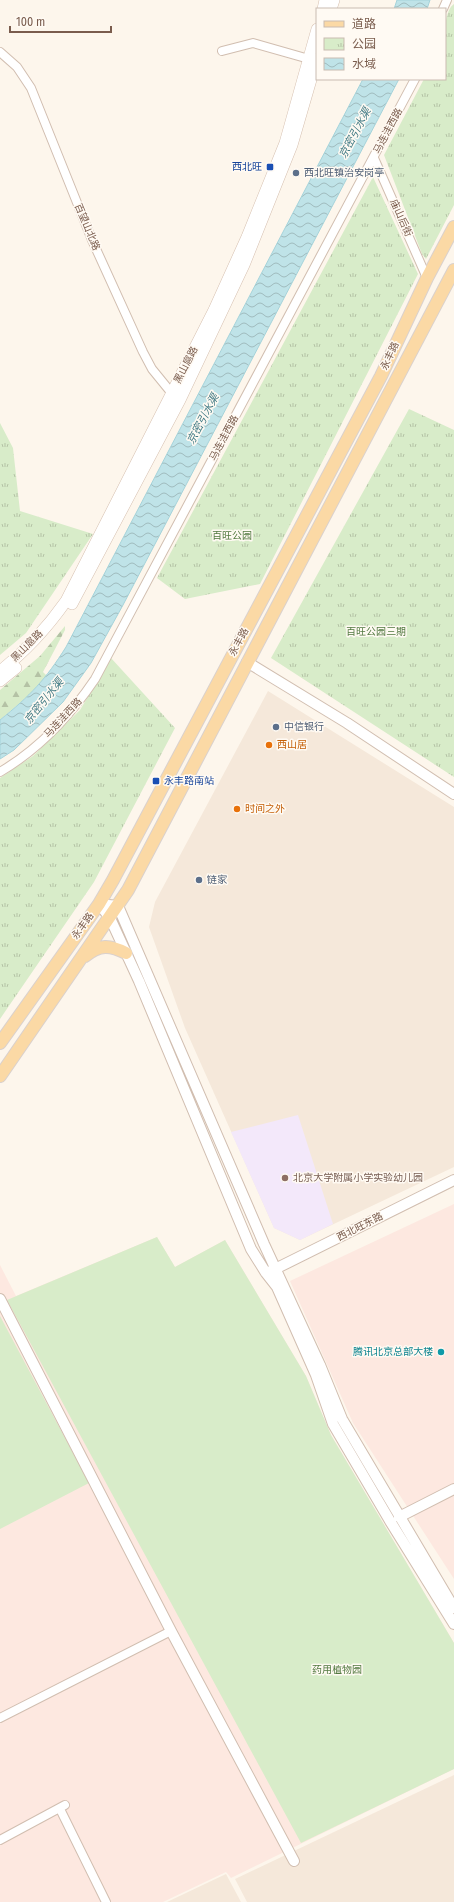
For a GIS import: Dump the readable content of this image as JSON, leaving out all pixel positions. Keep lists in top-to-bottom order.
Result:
{
  "streets": {
    "main road": ["永丰路", "黑山扈路"],
    "street": [
      "马连洼西路",
      "庙山后街",
      "百望山北路",
      "西北旺东路"
    ]
  },
  "crossings": [
    ["马连洼西路", "庙山后街"],
    ["庙山后街", "永丰路"],
    ["百望山北路", "黑山扈路"]
  ],
  "water": ["京密引水渠"],
  "parks": ["百旺公园", "百旺公园三期", "药用植物园"],
  "places": {
    "transit": ["西北旺", "永丰路南站"],
    "other": [
      "西北旺镇治安岗亭",
      "中信银行",
      "西山居",
      "时间之外",
      "链家",
      "北京大学附属小学实验幼儿园",
      "腾讯北京总部大楼"
    ]
  },
  "legend": ["道路", "公园", "水域"],
  "scale_bar": "100 m"
}
